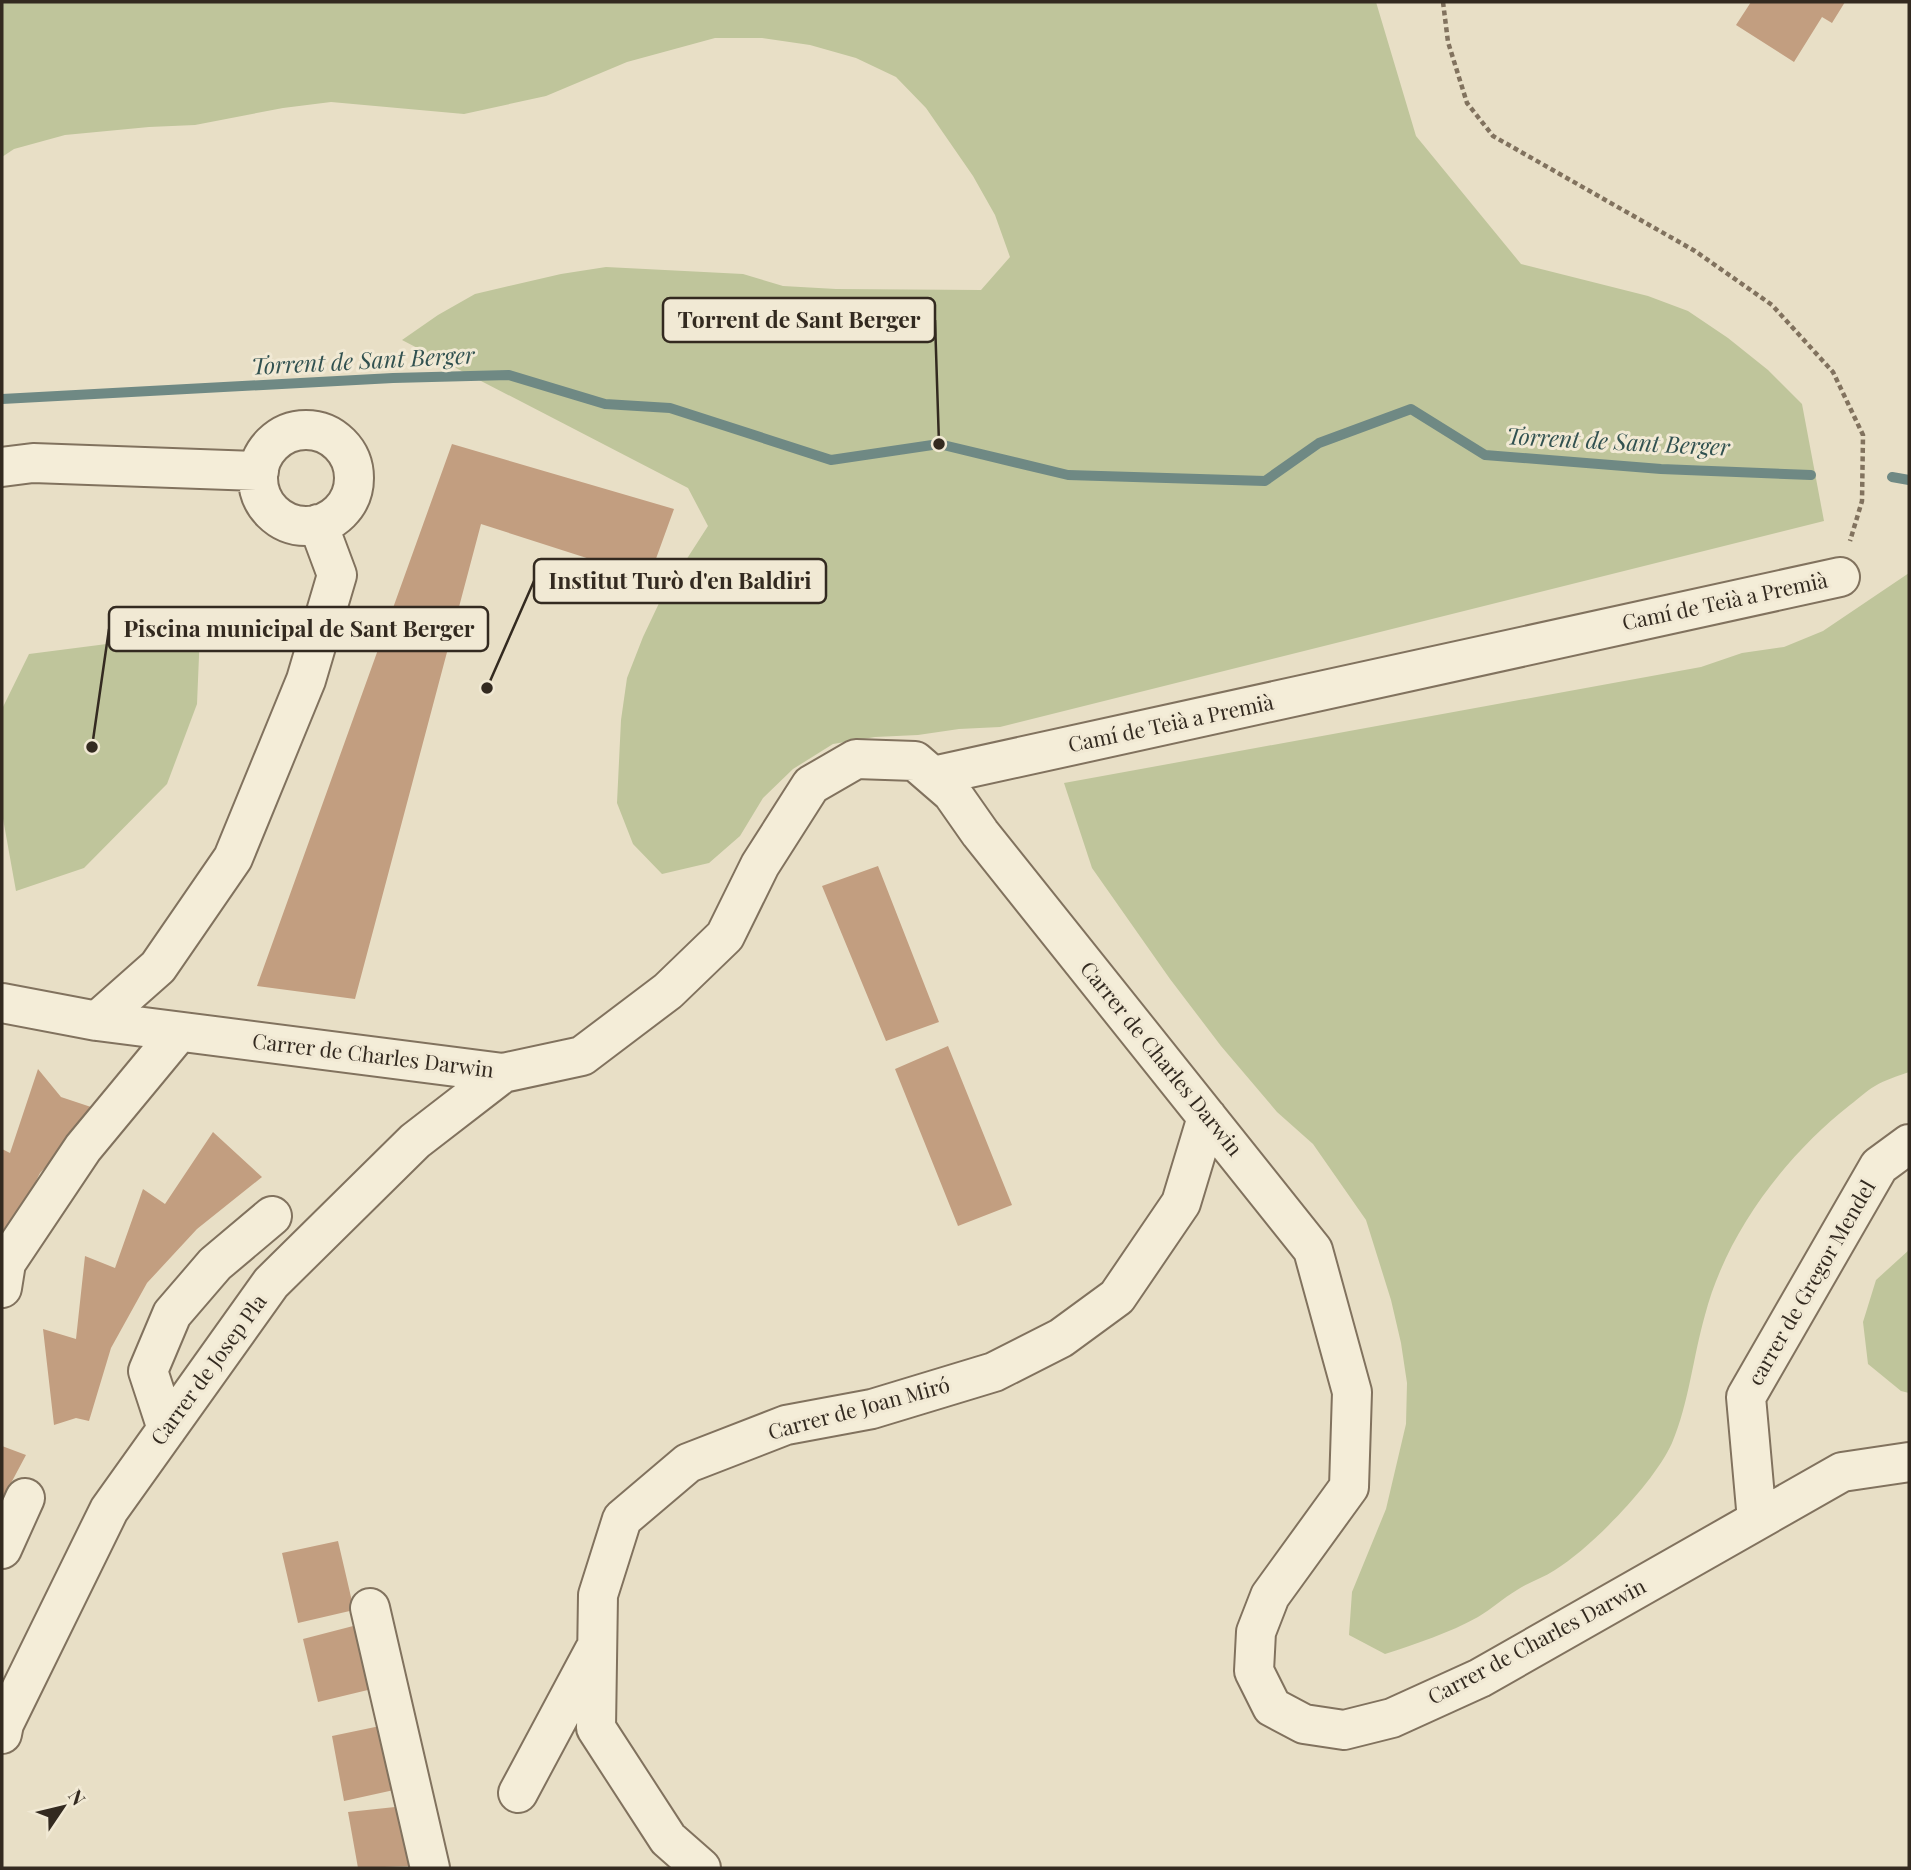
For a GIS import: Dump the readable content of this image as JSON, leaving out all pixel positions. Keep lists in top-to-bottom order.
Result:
{
  "streets": {
    "street": [
      "Camí de Teià a Premià",
      "Carrer de Charles Darwin",
      "carrer de Gregor Mendel",
      "Carrer de Josep Pla",
      "Carrer de Joan Miró"
    ]
  },
  "crossings": [
    ["Camí de Teià a Premià", "Carrer de Charles Darwin"],
    ["Carrer de Charles Darwin", "carrer de Gregor Mendel"],
    ["Carrer de Charles Darwin", "Carrer de Josep Pla"],
    ["Carrer de Charles Darwin", "Carrer de Joan Miró"]
  ],
  "water": ["Torrent de Sant Berger"],
  "places": ["Torrent de Sant Berger", "Institut Turò d'en Baldiri", "Piscina municipal de Sant Berger"],
  "north": "top right"
}
